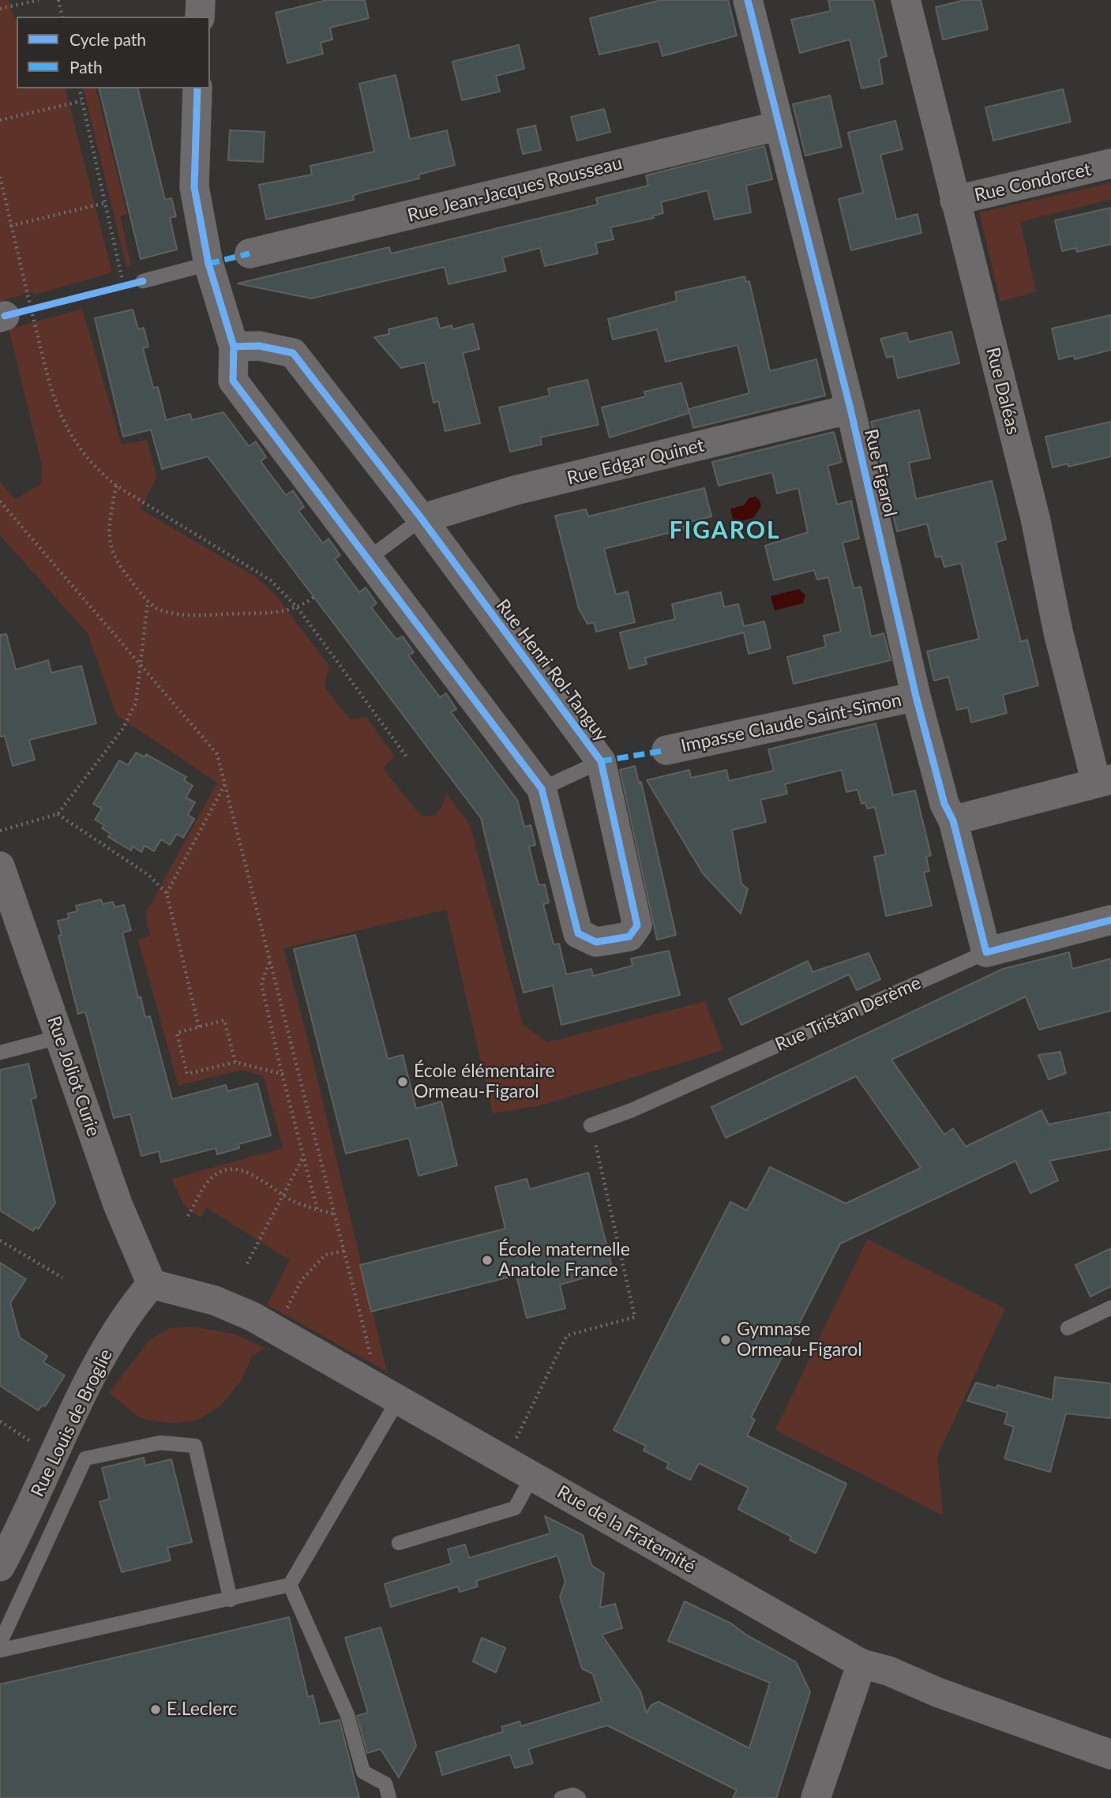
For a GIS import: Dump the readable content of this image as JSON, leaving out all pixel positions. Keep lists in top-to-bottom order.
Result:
{
  "streets": {
    "street": [
      "Rue Condorcet",
      "Rue Jean-Jacques Rousseau",
      "Rue Daléas",
      "Rue Edgar Quinet",
      "Rue Figarol",
      "Rue Henri Rol-Tanguy",
      "Impasse Claude Saint-Simon",
      "Rue Tristan Derème",
      "Rue Joliot Curie",
      "Rue Louis de Broglie",
      "Rue de la Fraternité"
    ]
  },
  "crossings": [
    ["Rue Condorcet", "Rue Daléas"],
    ["Rue Jean-Jacques Rousseau", "Rue Figarol"],
    ["Rue Edgar Quinet", "Rue Figarol"],
    ["Rue Edgar Quinet", "Rue Henri Rol-Tanguy"],
    ["Rue Figarol", "Impasse Claude Saint-Simon"],
    ["Rue Figarol", "Rue Tristan Derème"],
    ["Rue Joliot Curie", "Rue Louis de Broglie"],
    ["Rue Joliot Curie", "Rue de la Fraternité"],
    ["Rue Louis de Broglie", "Rue de la Fraternité"]
  ],
  "districts": ["FIGAROL"],
  "places": [
    "École élémentaire Ormeau-Figarol",
    "École maternelle Anatole France",
    "Gymnase Ormeau-Figarol",
    "E.Leclerc"
  ],
  "legend": ["Cycle path", "Path"]
}
